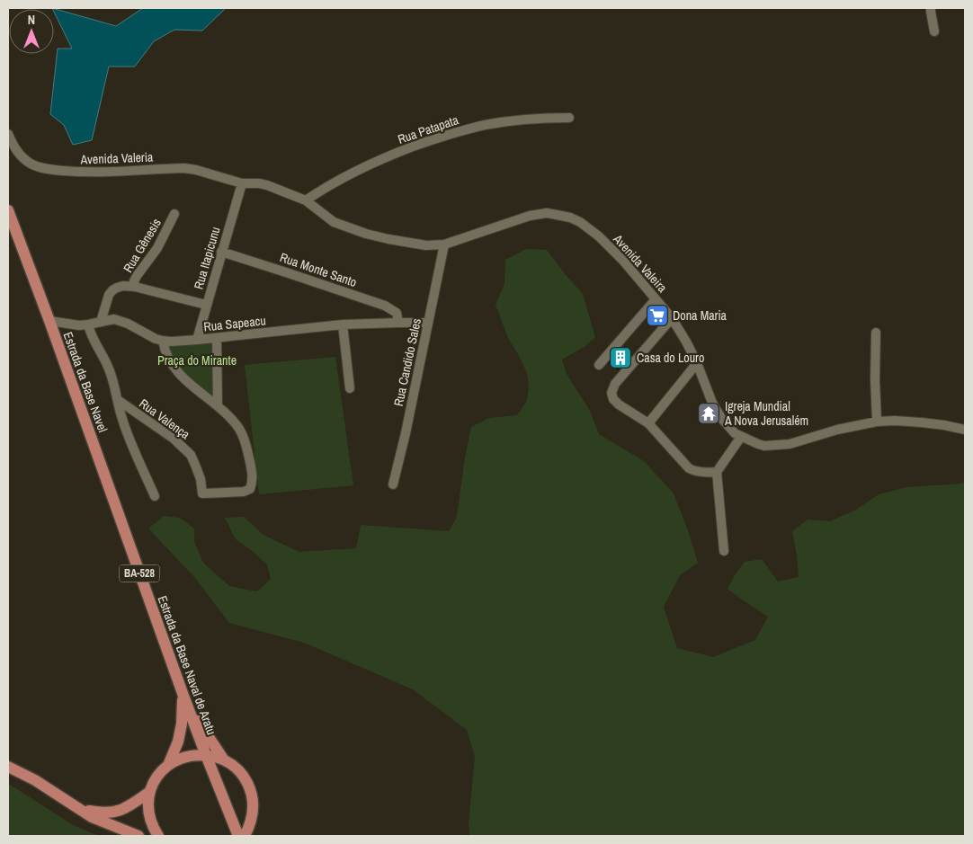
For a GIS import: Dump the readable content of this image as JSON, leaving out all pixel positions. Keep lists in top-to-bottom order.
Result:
{
  "streets": {
    "main road": ["Estrada da Base Navel", "BA-528", "Estrada da Base Naval de Aratu"],
    "street": [
      "Rua Patapata",
      "Avenida Valeria",
      "Rua Gênesis",
      "Rua Itapicunu",
      "Avenida Valeira",
      "Rua Monte Santo",
      "Rua Sapeacu",
      "Rua Candido Sales",
      "Rua Valença"
    ]
  },
  "crossings": [
    ["Rua Patapata", "Avenida Valeira"],
    ["Avenida Valeria", "Rua Itapicunu"],
    ["Avenida Valeria", "Avenida Valeira"],
    ["Rua Gênesis", "Rua Sapeacu"],
    ["Rua Itapicunu", "Avenida Valeira"],
    ["Rua Itapicunu", "Rua Monte Santo"],
    ["Rua Itapicunu", "Rua Sapeacu"],
    ["Avenida Valeira", "Rua Candido Sales"],
    ["Rua Monte Santo", "Rua Sapeacu"],
    ["Rua Sapeacu", "Rua Candido Sales"],
    ["Rua Sapeacu", "Estrada da Base Navel"],
    ["Rua Sapeacu", "Rua Valença"],
    ["Rua Sapeacu", "BA-528"],
    ["Estrada da Base Navel", "BA-528"],
    ["Estrada da Base Navel", "Estrada da Base Naval de Aratu"]
  ],
  "parks": ["Praça do Mirante"],
  "places": {
    "supermarket": ["Dona Maria"],
    "building": ["Casa do Louro"],
    "temple": ["Igreja Mundial A Nova Jerusalém"]
  },
  "north": "top"
}
